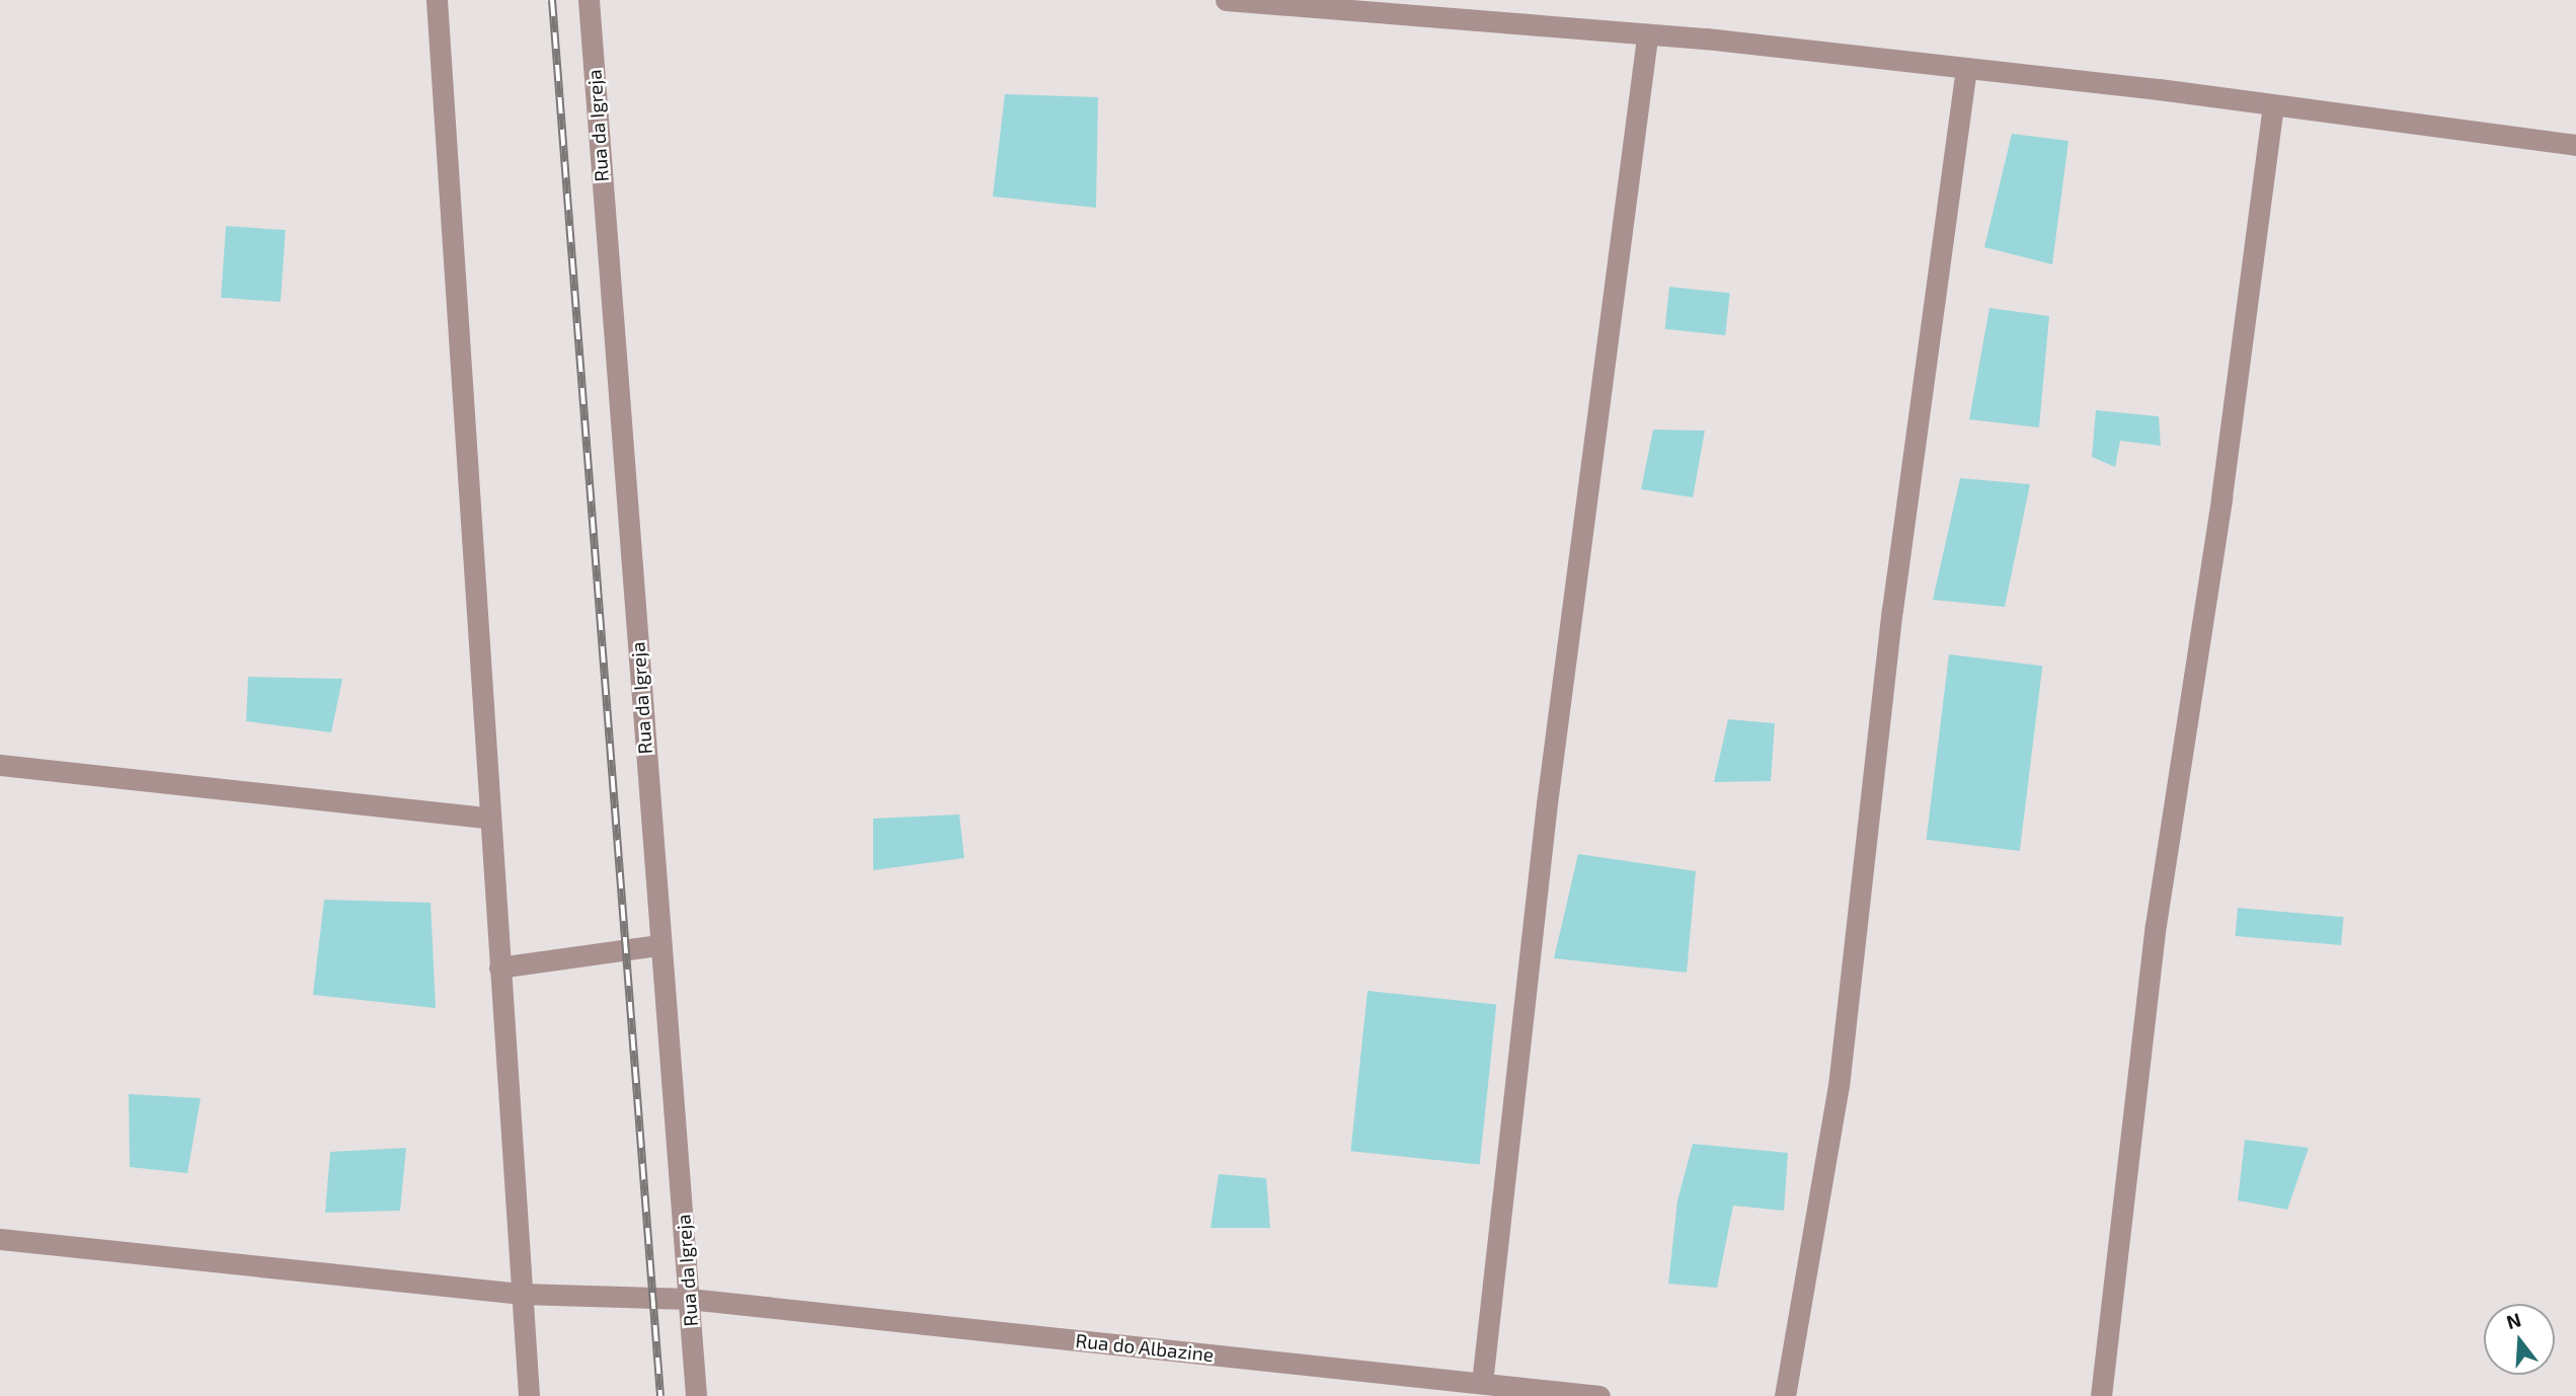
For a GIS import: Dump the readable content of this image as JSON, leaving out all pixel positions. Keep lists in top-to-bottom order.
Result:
{
  "streets": {
    "street": ["Rua da Igreja", "Rua do Albazine"]
  },
  "crossings": [
    ["Rua da Igreja", "Rua do Albazine"]
  ],
  "north": "top"
}
